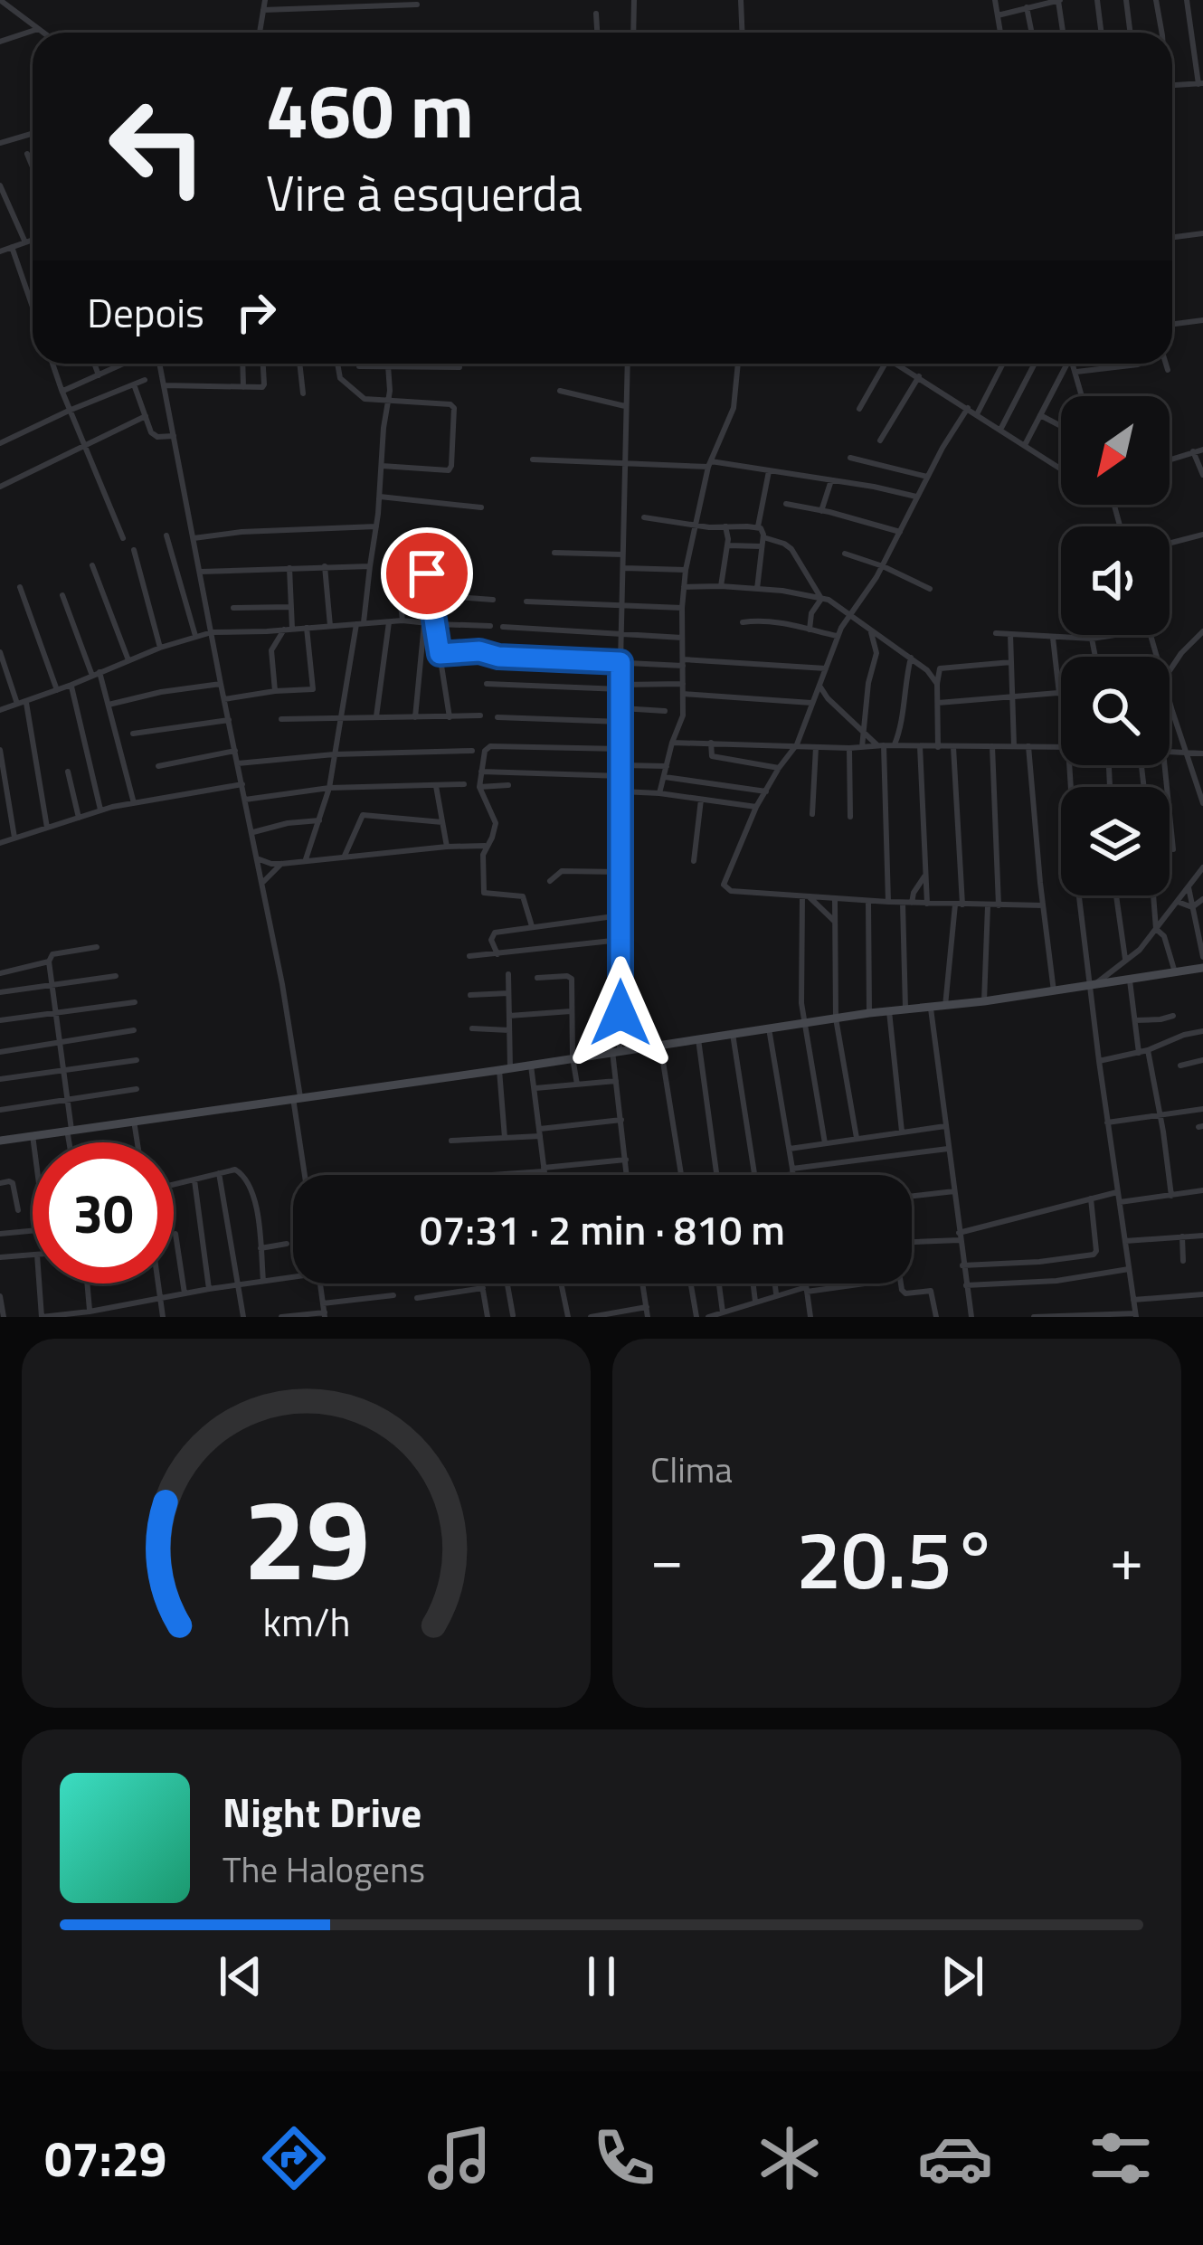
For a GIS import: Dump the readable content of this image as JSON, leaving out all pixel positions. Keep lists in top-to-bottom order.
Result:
{
  "north": "bottom left",
  "page": {
    "turn": ["460 m", "Vire à esquerda"],
    "then": "Depois",
    "limit": "30",
    "trip": "07:31 · 2 min · 810 m",
    "tile": "Clima",
    "heat": ["−", "20.5°", "+"],
    "song": ["Night Drive", "The Halogens"],
    "tabs": "07:29",
    "gauge": ["29", "km/h"]
  }
}
